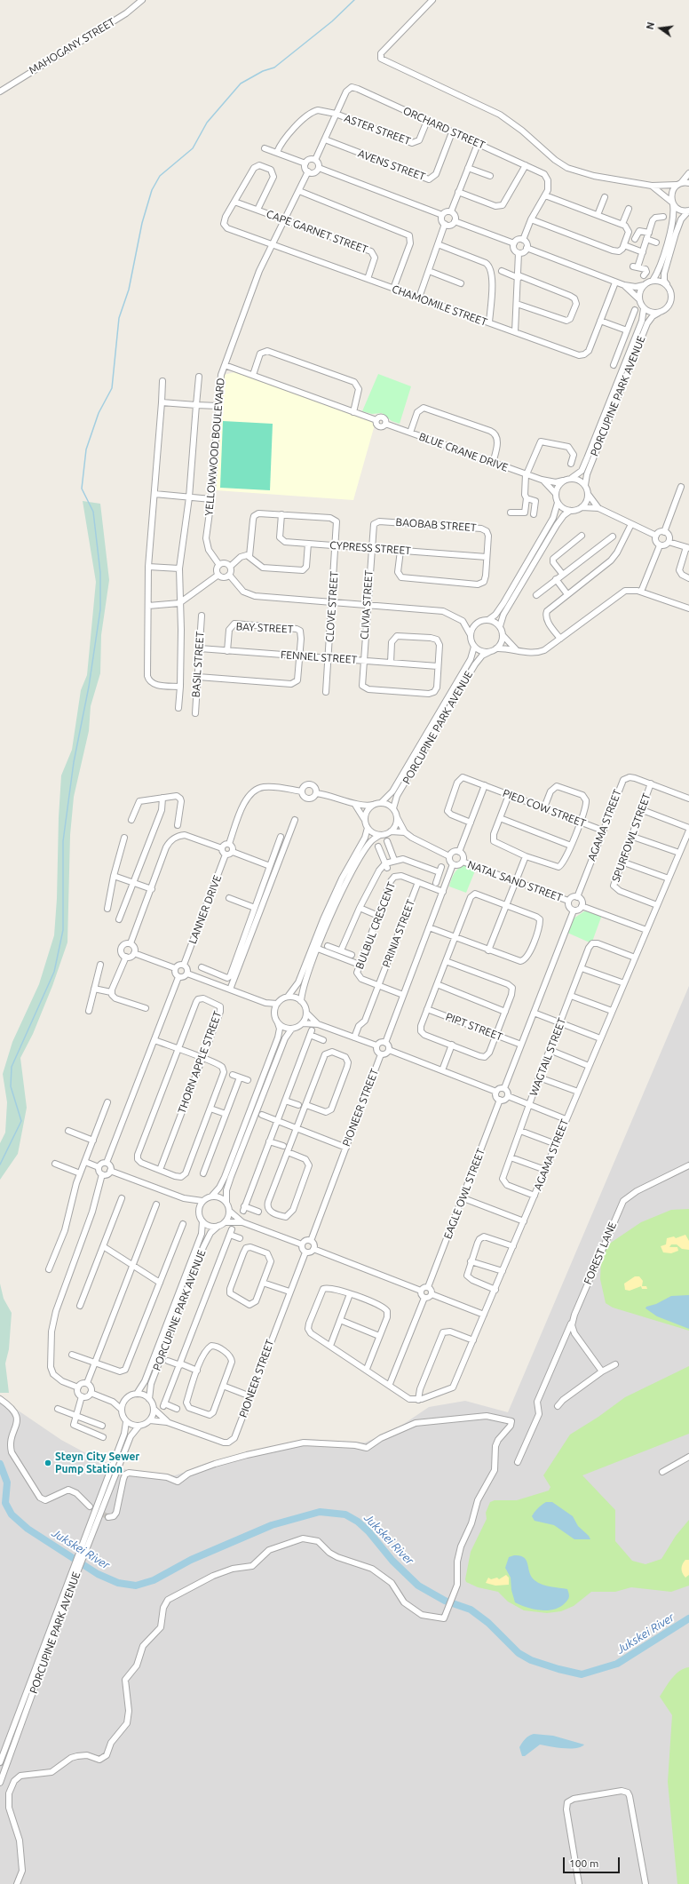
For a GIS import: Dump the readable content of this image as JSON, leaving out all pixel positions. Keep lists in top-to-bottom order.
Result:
{
  "streets": {
    "street": [
      "MAHOGANY STREET",
      "ORCHARD STREET",
      "ASTER STREET",
      "AVENS STREET",
      "CAPE GARNET STREET",
      "CHAMOMILE STREET",
      "PORCUPINE PARK AVENUE",
      "YELLOWWOOD BOULEVARD",
      "BLUE CRANE DRIVE",
      "BAOBAB STREET",
      "CYPRESS STREET",
      "CLIVIA STREET",
      "CLOVE STREET",
      "BAY STREET",
      "FENNEL STREET",
      "BASIL STREET",
      "PIED COW STREET",
      "AGAMA STREET",
      "SPURFOWL STREET",
      "NATAL SAND STREET",
      "LANNER DRIVE",
      "BULBUL CRESCENT",
      "PRINIA STREET",
      "PIPT STREET",
      "WAGTAIL STREET",
      "THORN APPLE STREET",
      "PIONEER STREET",
      "EAGLE OWL STREET",
      "FOREST LANE"
    ]
  },
  "crossings": [
    ["ORCHARD STREET", "ASTER STREET"],
    ["ORCHARD STREET", "AVENS STREET"],
    ["ORCHARD STREET", "YELLOWWOOD BOULEVARD"],
    ["CAPE GARNET STREET", "CHAMOMILE STREET"],
    ["CAPE GARNET STREET", "YELLOWWOOD BOULEVARD"],
    ["CHAMOMILE STREET", "YELLOWWOOD BOULEVARD"],
    ["PORCUPINE PARK AVENUE", "BLUE CRANE DRIVE"],
    ["BAOBAB STREET", "CYPRESS STREET"],
    ["BAOBAB STREET", "CLIVIA STREET"],
    ["CYPRESS STREET", "CLIVIA STREET"],
    ["CYPRESS STREET", "CLOVE STREET"],
    ["CLIVIA STREET", "FENNEL STREET"],
    ["CLOVE STREET", "FENNEL STREET"],
    ["BAY STREET", "FENNEL STREET"],
    ["BAY STREET", "BASIL STREET"],
    ["FENNEL STREET", "BASIL STREET"],
    ["PIED COW STREET", "AGAMA STREET"],
    ["AGAMA STREET", "SPURFOWL STREET"],
    ["AGAMA STREET", "NATAL SAND STREET"],
    ["AGAMA STREET", "WAGTAIL STREET"],
    ["BULBUL CRESCENT", "PRINIA STREET"]
  ],
  "water": ["Jukskei River"],
  "places": ["Steyn City Sewer Pump Station"],
  "scale_bar": "100 m",
  "north": "left"
}
